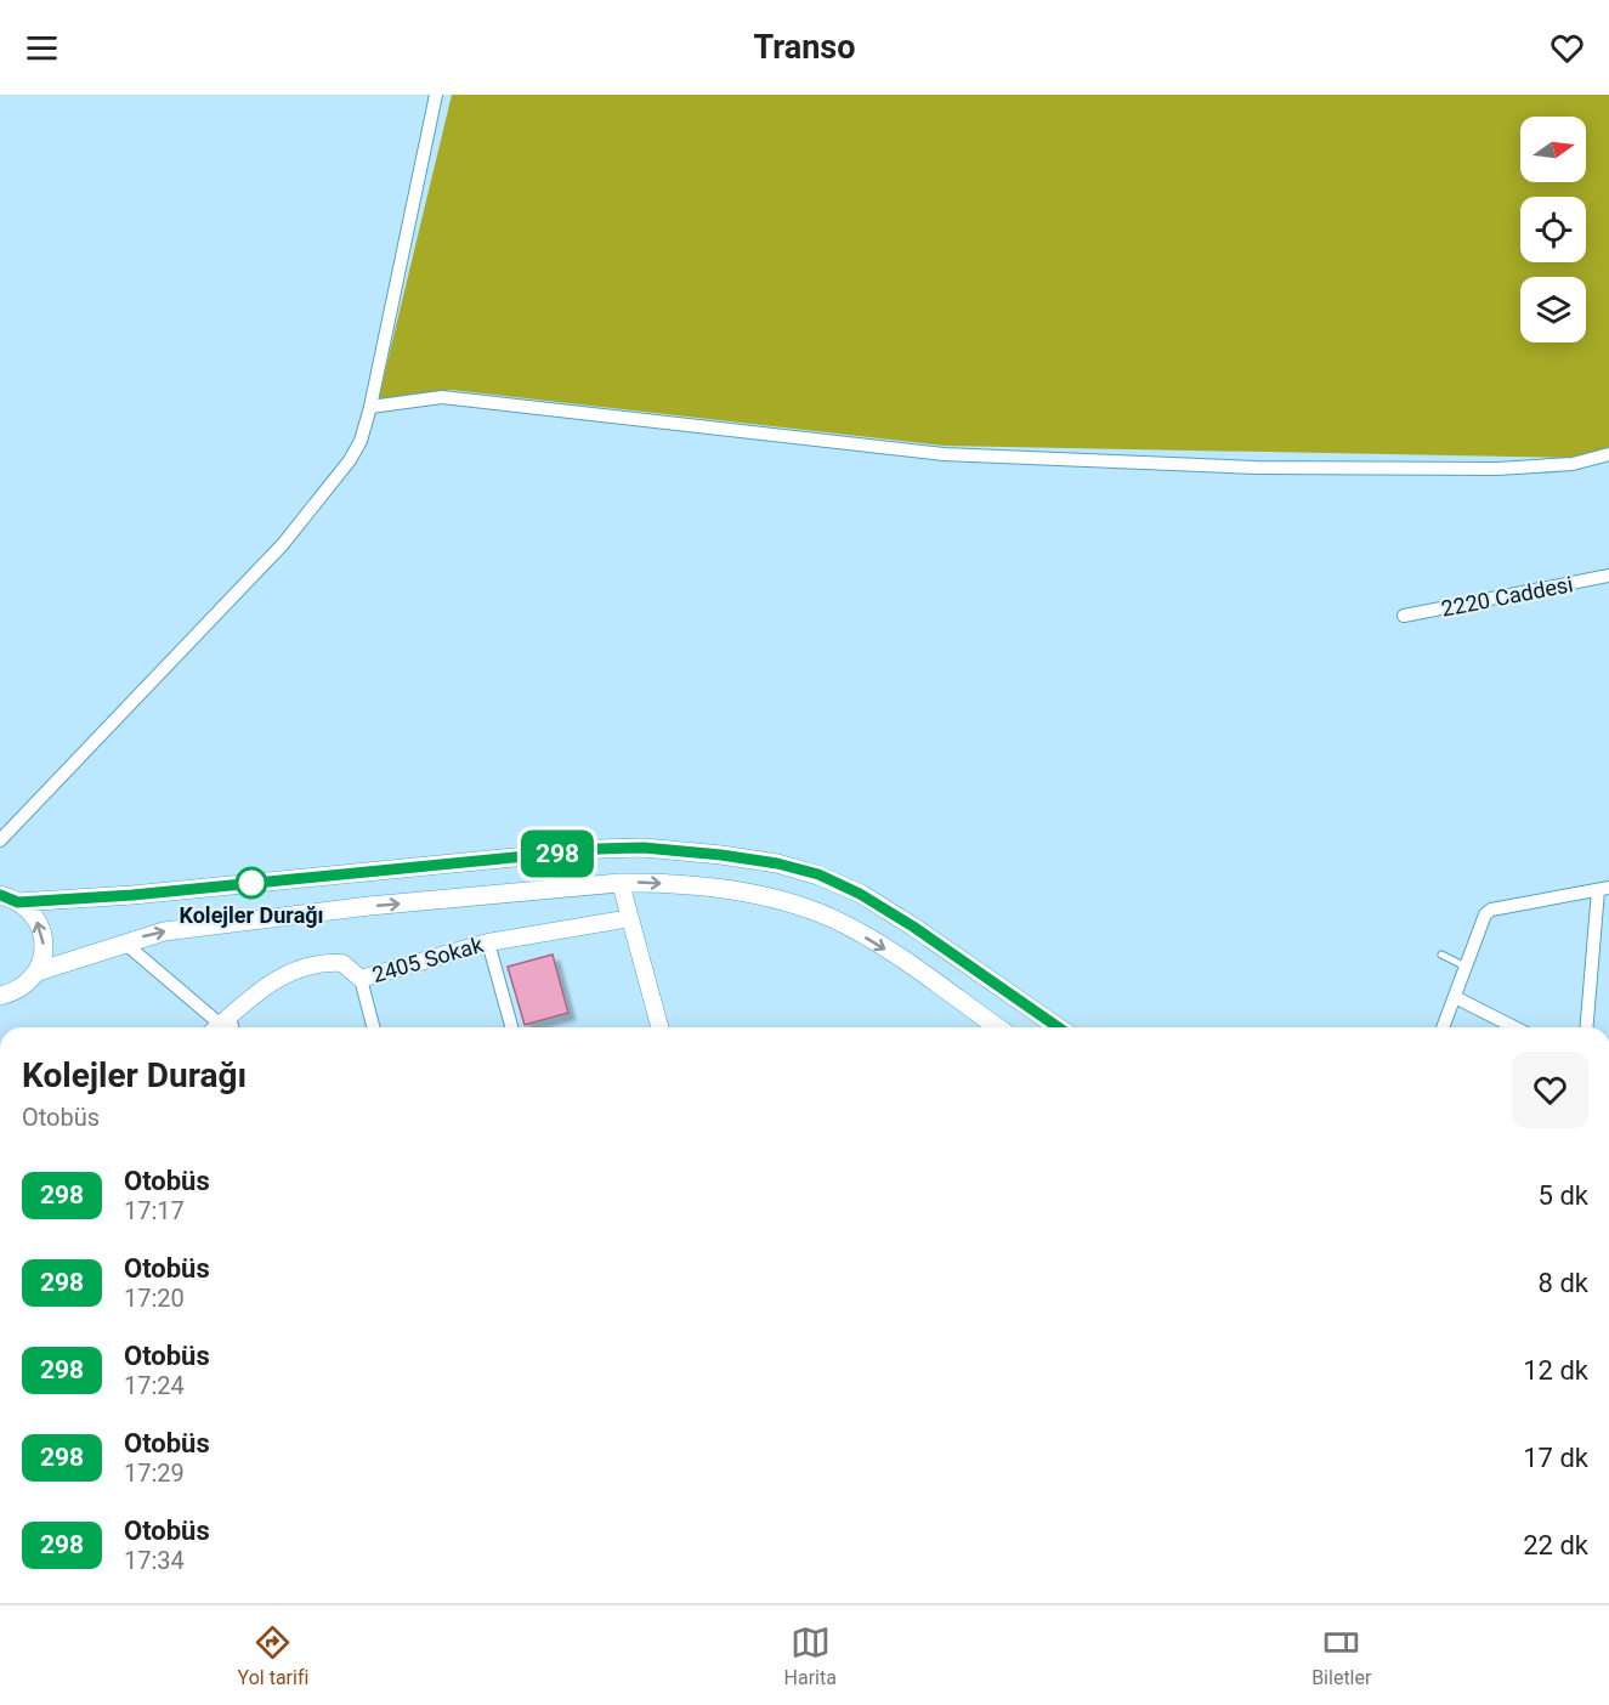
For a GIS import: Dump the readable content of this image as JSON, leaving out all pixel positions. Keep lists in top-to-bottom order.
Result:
{
  "streets": {
    "street": ["2220 Caddesi", "2405 Sokak"]
  },
  "places": ["Kolejler Durağı"],
  "lines": ["bus line 298"],
  "north": "right",
  "page": {
    "header": "Transo",
    "on_map": "298",
    "heading": ["Kolejler Durağı", "Otobüs"],
    "list": [
      {
        "mark": "298",
        "name": "Otobüs",
        "note": "17:17",
        "value": "5 dk"
      },
      {
        "mark": "298",
        "name": "Otobüs",
        "note": "17:20",
        "value": "8 dk"
      },
      {
        "mark": "298",
        "name": "Otobüs",
        "note": "17:24",
        "value": "12 dk"
      },
      {
        "mark": "298",
        "name": "Otobüs",
        "note": "17:29",
        "value": "17 dk"
      },
      {
        "mark": "298",
        "name": "Otobüs",
        "note": "17:34",
        "value": "22 dk"
      }
    ],
    "tabs": ["Yol tarifi", "Harita", "Biletler"]
  }
}
